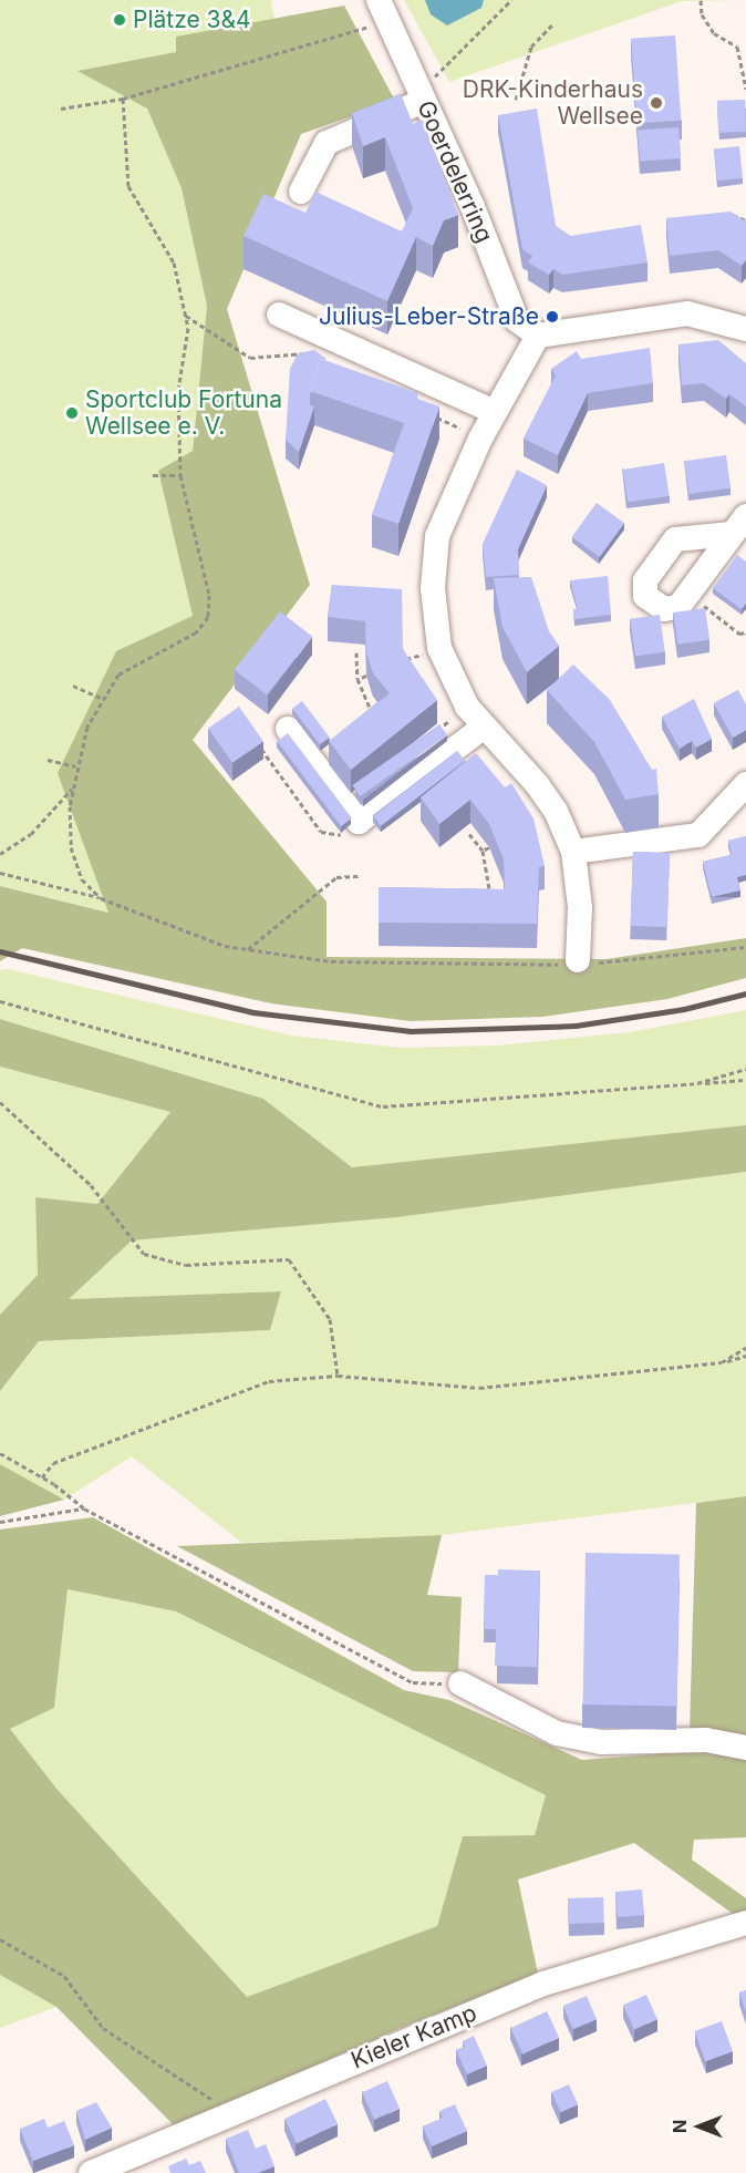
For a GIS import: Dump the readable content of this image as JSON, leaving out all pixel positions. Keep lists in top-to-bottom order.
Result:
{
  "streets": {
    "street": ["Goerdelerring", "Kieler Kamp"]
  },
  "places": [
    "Plätze 3&4",
    "DRK-Kinderhaus Wellsee",
    "Julius-Leber-Straße",
    "Sportclub Fortuna Wellsee e. V."
  ],
  "north": "left"
}
